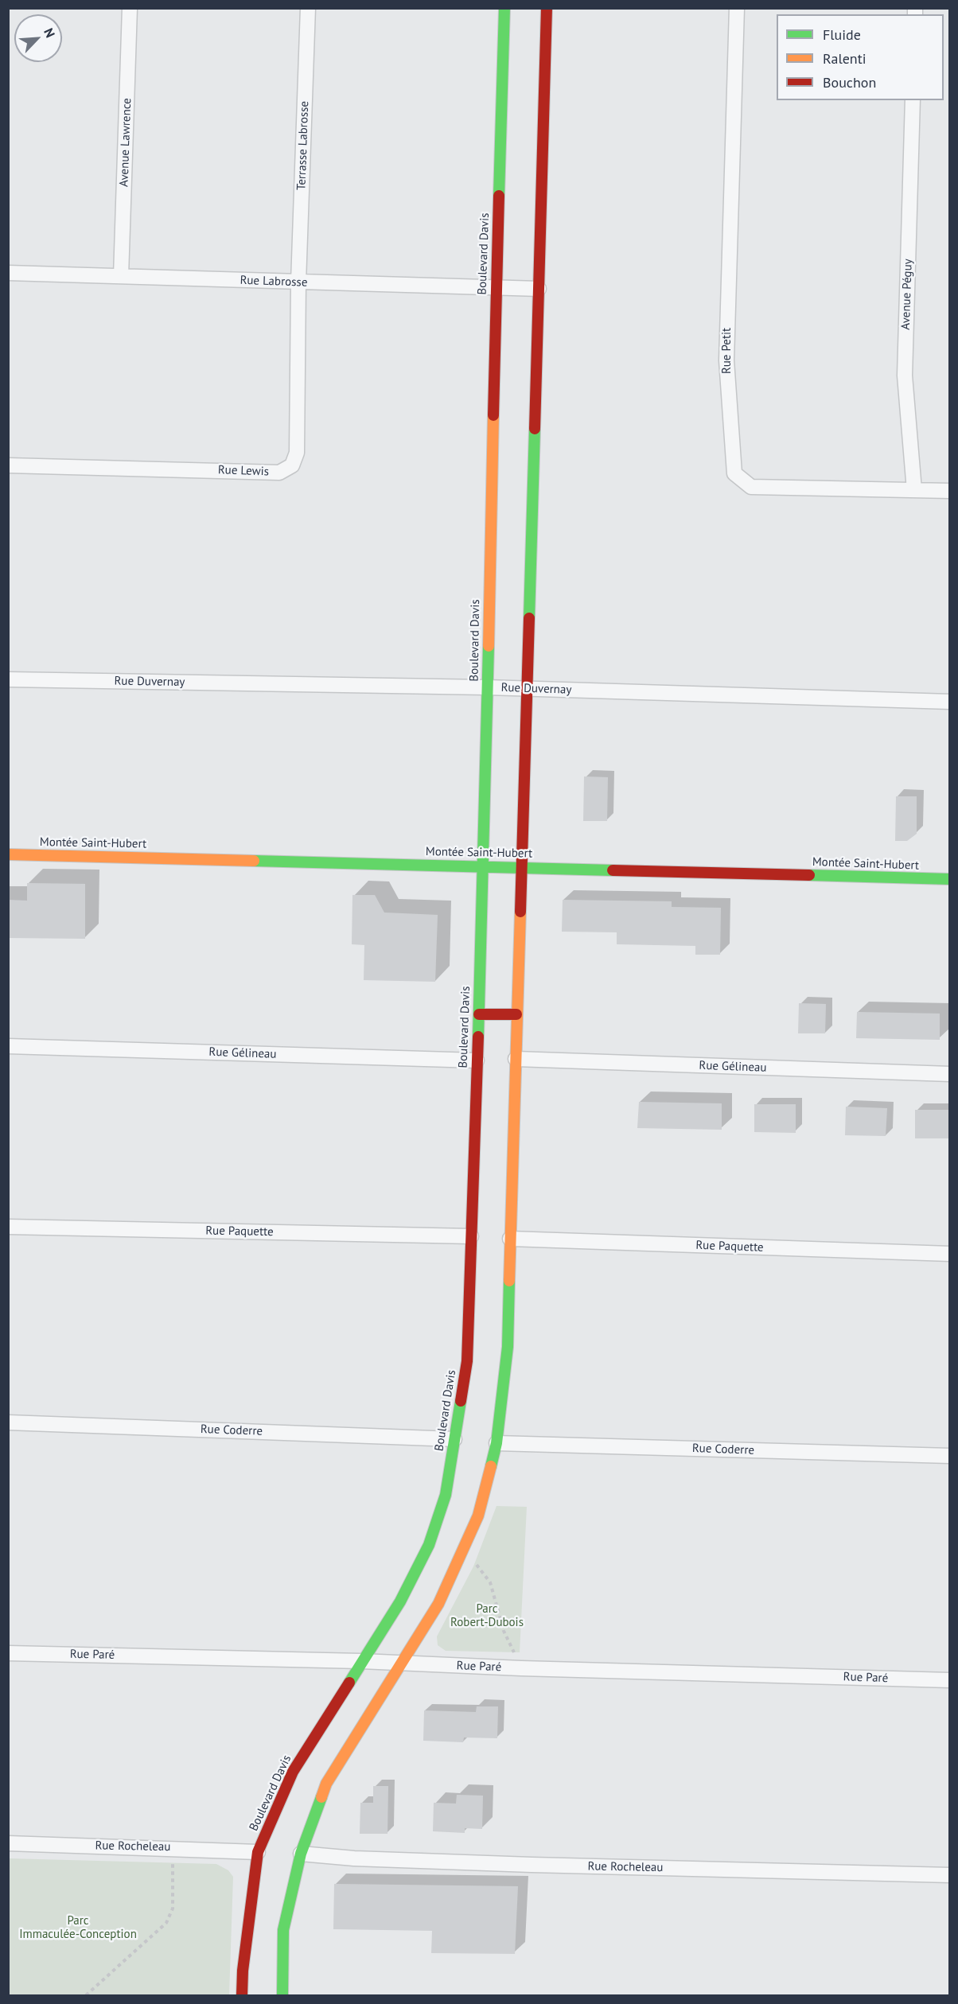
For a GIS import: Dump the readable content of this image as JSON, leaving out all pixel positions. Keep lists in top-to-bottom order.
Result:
{
  "streets": {
    "street": [
      "Avenue Lawrence",
      "Terrasse Labrosse",
      "Boulevard Davis",
      "Rue Labrosse",
      "Avenue Péguy",
      "Rue Petit",
      "Rue Lewis",
      "Rue Duvernay",
      "Montée Saint-Hubert",
      "Rue Gélineau",
      "Rue Paquette",
      "Rue Coderre",
      "Rue Paré",
      "Rue Rocheleau"
    ]
  },
  "crossings": [
    ["Avenue Lawrence", "Rue Labrosse"],
    ["Terrasse Labrosse", "Rue Labrosse"],
    ["Terrasse Labrosse", "Rue Lewis"],
    ["Boulevard Davis", "Rue Labrosse"],
    ["Boulevard Davis", "Rue Duvernay"],
    ["Boulevard Davis", "Montée Saint-Hubert"],
    ["Boulevard Davis", "Rue Gélineau"],
    ["Boulevard Davis", "Rue Paquette"],
    ["Boulevard Davis", "Rue Coderre"],
    ["Boulevard Davis", "Rue Paré"],
    ["Boulevard Davis", "Rue Rocheleau"],
    ["Rue Labrosse", "Rue Lewis"],
    ["Avenue Péguy", "Rue Petit"]
  ],
  "parks": ["Parc Robert-Dubois", "Parc Immaculée-Conception"],
  "legend": ["Fluide", "Ralenti", "Bouchon"],
  "north": "top right"
}
